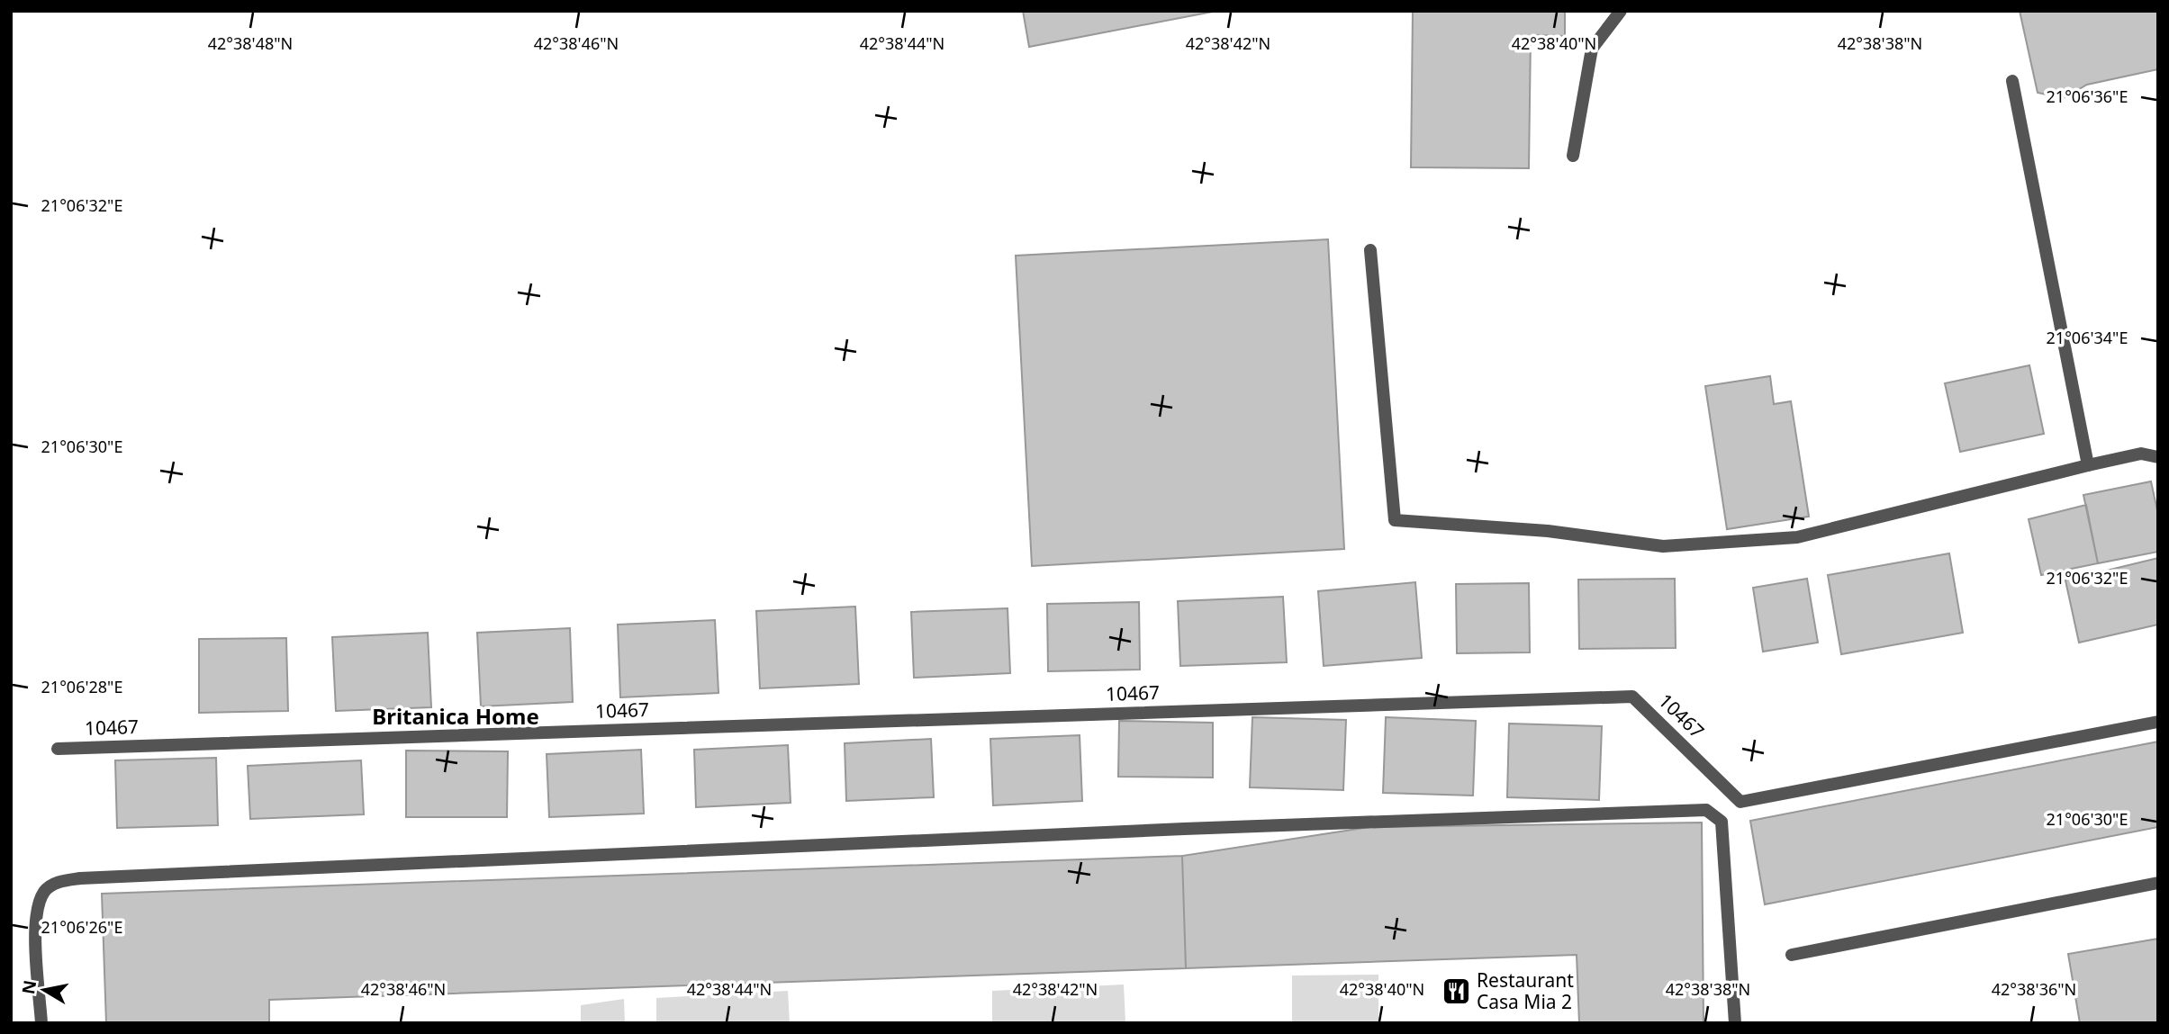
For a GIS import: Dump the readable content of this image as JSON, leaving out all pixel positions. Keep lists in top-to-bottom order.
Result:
{
  "streets": {
    "street": ["10467"]
  },
  "districts": ["Britanica Home"],
  "places": {
    "restaurant": ["Restaurant Casa Mia 2"]
  },
  "north": "left",
  "coordinates": [
    "42°38'48\"N",
    "42°38'46\"N",
    "42°38'44\"N",
    "42°38'42\"N",
    "42°38'40\"N",
    "42°38'38\"N",
    "21°06'36\"E",
    "21°06'32\"E",
    "21°06'34\"E",
    "21°06'30\"E",
    "21°06'28\"E",
    "21°06'26\"E",
    "42°38'36\"N"
  ]
}
